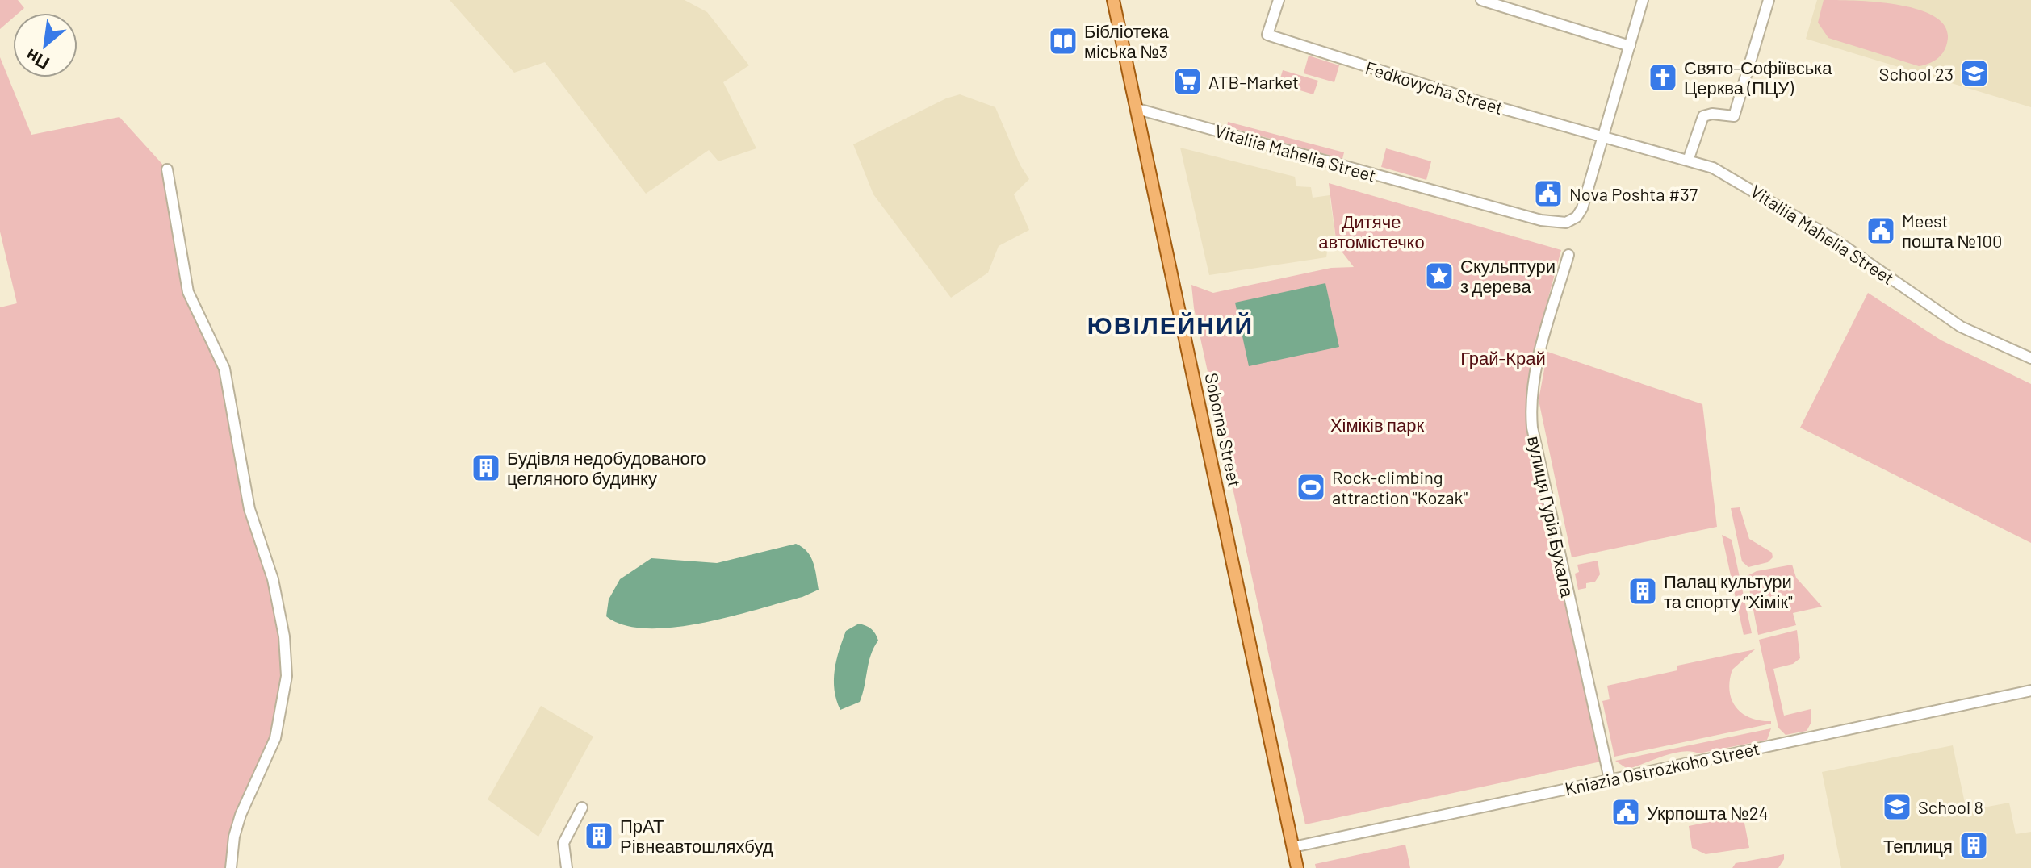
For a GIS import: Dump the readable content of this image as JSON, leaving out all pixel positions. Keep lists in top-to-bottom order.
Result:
{
  "streets": {
    "main road": ["Soborna Street"],
    "street": [
      "Fedkovycha Street",
      "Vitaliia Mahelia Street",
      "вулиця Гурія Бухала",
      "Kniazia Ostrozkoho Street"
    ]
  },
  "crossings": [
    ["Fedkovycha Street", "Vitaliia Mahelia Street"],
    ["Vitaliia Mahelia Street", "Soborna Street"],
    ["Soborna Street", "Kniazia Ostrozkoho Street"],
    ["вулиця Гурія Бухала", "Kniazia Ostrozkoho Street"]
  ],
  "districts": ["ЮВІЛЕЙНИЙ"],
  "parks": ["Дитяче автомістечко", "Грай-Край", "Хіміків парк"],
  "places": {
    "library": ["Бібліотека міська №3"],
    "school or university": ["School 23", "School 8"],
    "church": ["Свято-Софіївська Церква (ПЦУ)"],
    "supermarket": ["ATB-Market"],
    "public building": ["Nova Poshta #37", "Meest пошта №100", "Укрпошта №24"],
    "place": ["Скульптури з дерева"],
    "building": [
      "Будівля недобудованого цегляного будинку",
      "Палац культури та спорту \"Хімік\"",
      "ПрАТ Рівнеавтошляхбуд",
      "Теплиця"
    ],
    "sports": ["Rock-climbing attraction \"Kozak\""]
  },
  "north": "bottom left"
}
